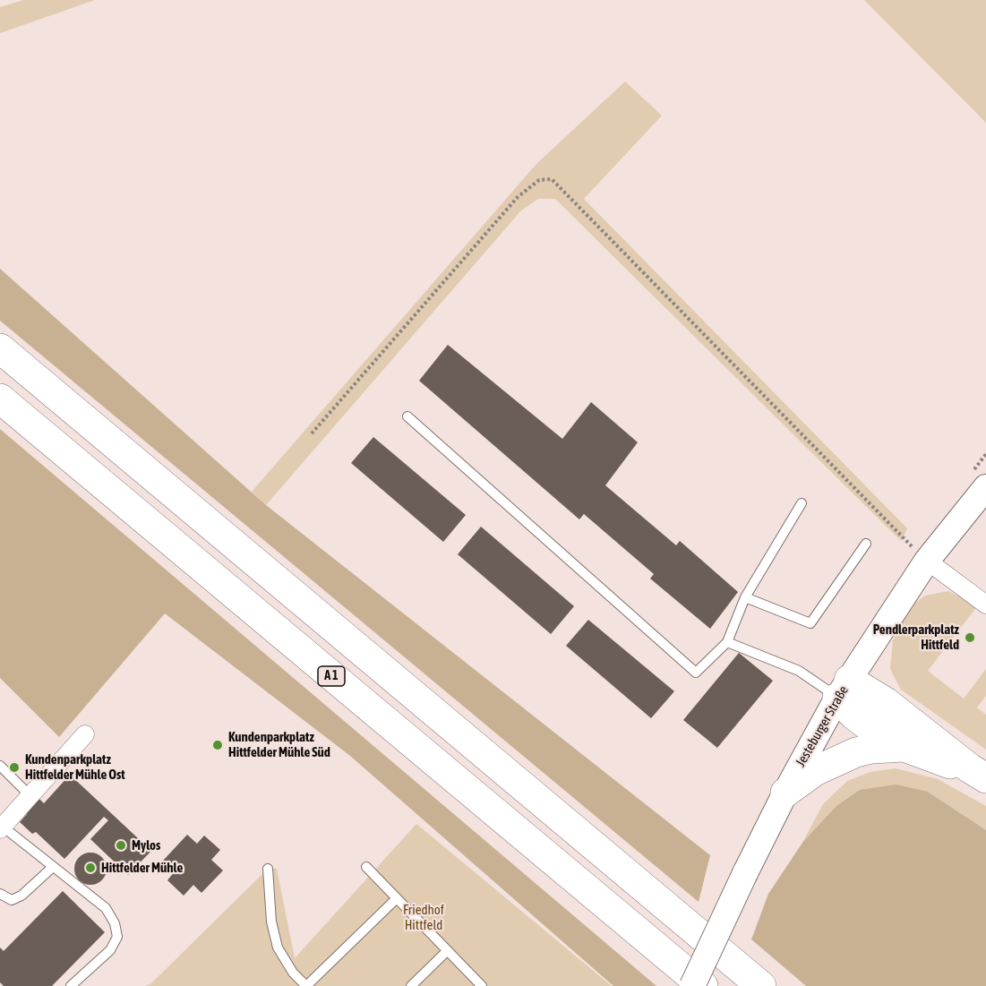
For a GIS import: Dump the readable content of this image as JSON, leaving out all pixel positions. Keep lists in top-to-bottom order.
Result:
{
  "streets": {
    "highway": ["A 1"],
    "main road": ["Jesteburger Straße"]
  },
  "parks": ["Friedhof Hittfeld"],
  "places": [
    "Pendlerparkplatz Hittfeld",
    "Kundenparkplatz Hittfelder Mühle Süd",
    "Kundenparkplatz Hittfelder Mühle Ost",
    "Mylos",
    "Hittfelder Mühle"
  ]
}
